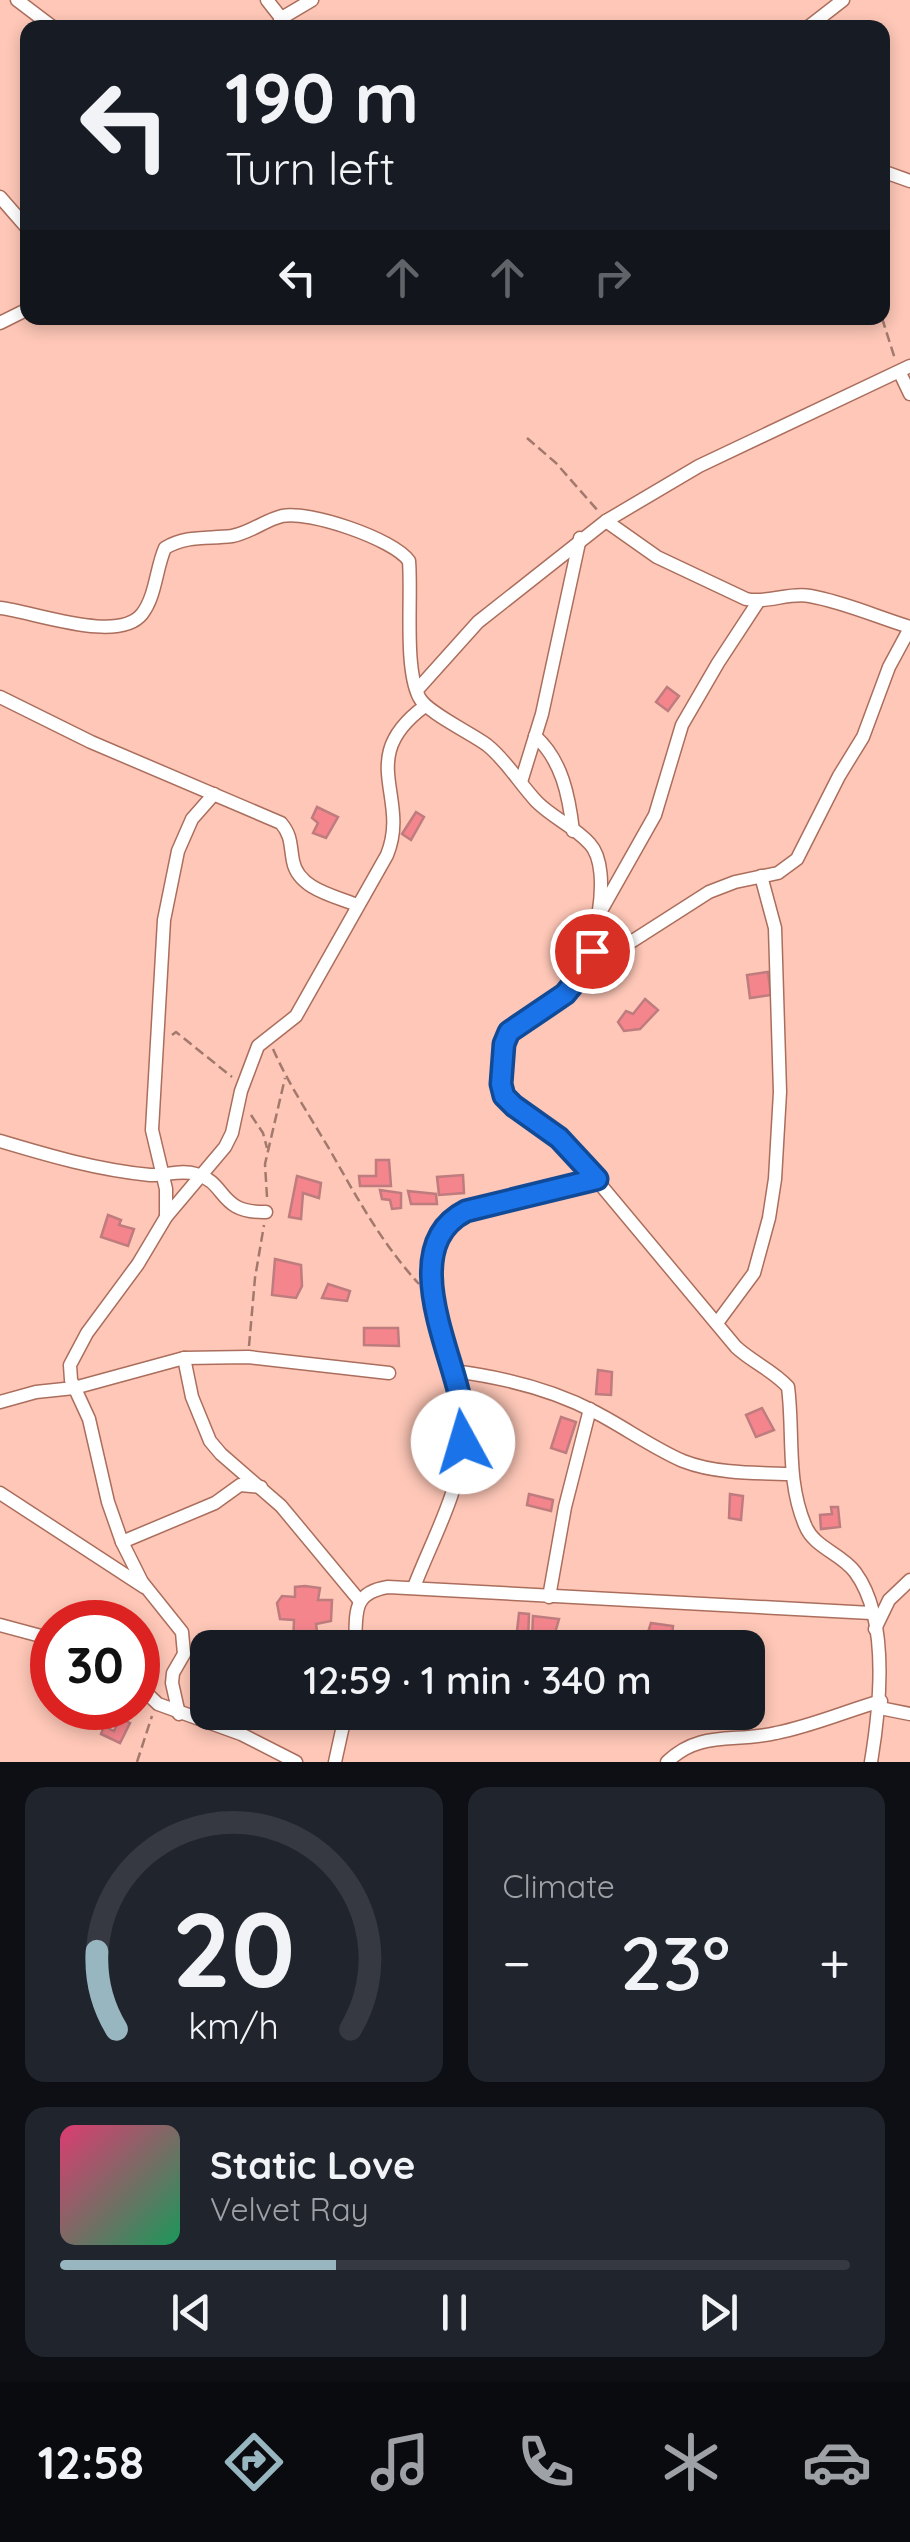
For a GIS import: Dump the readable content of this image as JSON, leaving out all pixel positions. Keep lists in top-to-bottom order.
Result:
{
  "page": {
    "turn": ["190 m", "Turn left"],
    "limit": "30",
    "trip": "12:59 · 1 min · 340 m",
    "tile": "Climate",
    "heat": ["−", "23°", "+"],
    "song": ["Static Love", "Velvet Ray"],
    "tabs": "12:58",
    "gauge": ["20", "km/h"]
  }
}
